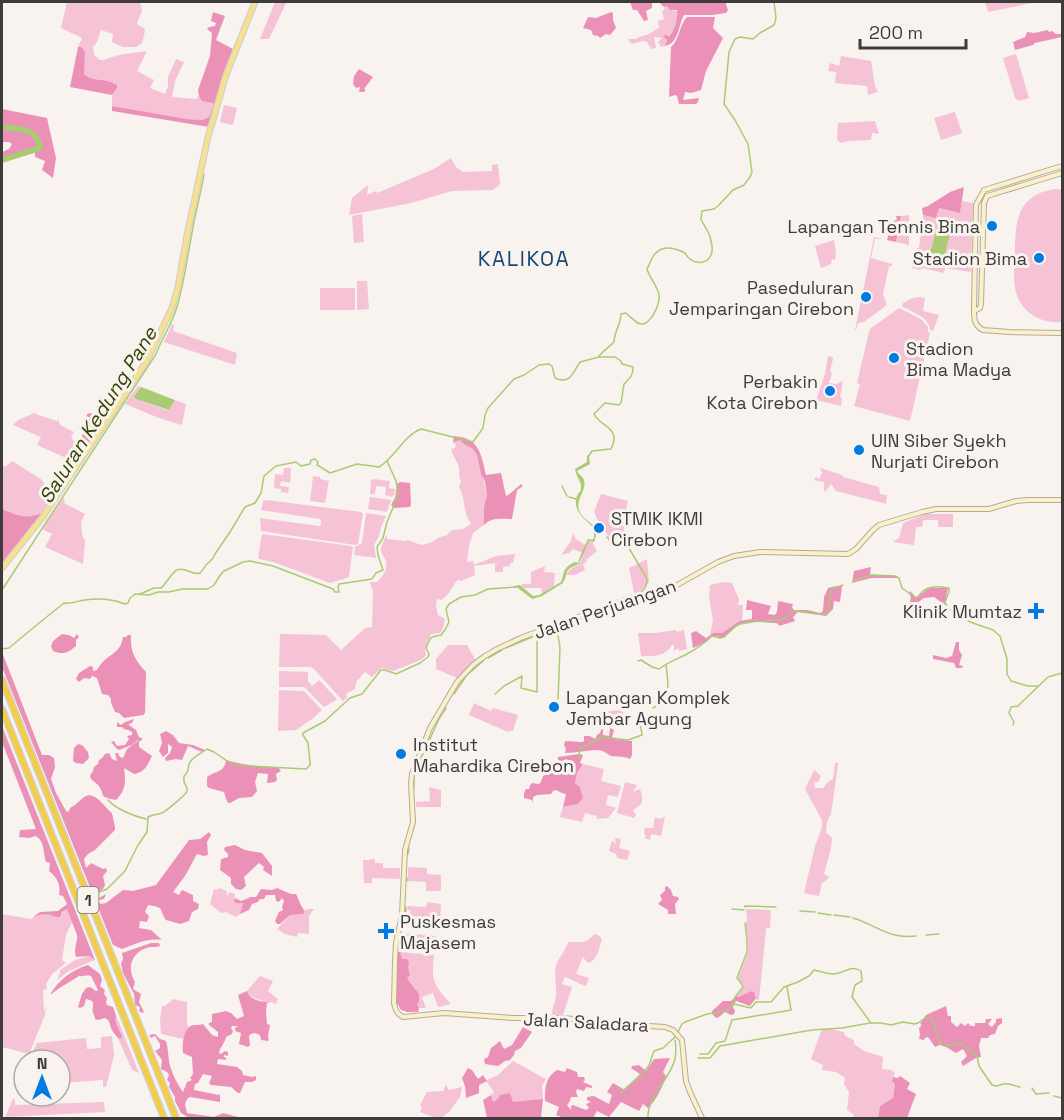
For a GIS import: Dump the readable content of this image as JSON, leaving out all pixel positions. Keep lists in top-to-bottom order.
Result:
{
  "streets": {
    "highway": ["1"],
    "street": ["Jalan Perjuangan", "Jalan Saladara"]
  },
  "crossings": [
    ["Jalan Perjuangan", "Jalan Saladara"]
  ],
  "districts": ["KALIKOA"],
  "water": ["Saluran Kedung Pane"],
  "places": {
    "other": [
      "Lapangan Tennis Bima",
      "Stadion Bima",
      "Paseduluran Jemparingan Cirebon",
      "Stadion Bima Madya",
      "Perbakin Kota Cirebon",
      "UIN Siber Syekh Nurjati Cirebon",
      "STMIK IKMI Cirebon",
      "Lapangan Komplek Jembar Agung",
      "Institut Mahardika Cirebon"
    ],
    "health": ["Klinik Mumtaz", "Puskesmas Majasem"]
  },
  "scale_bar": "200 m",
  "north": "top"
}
